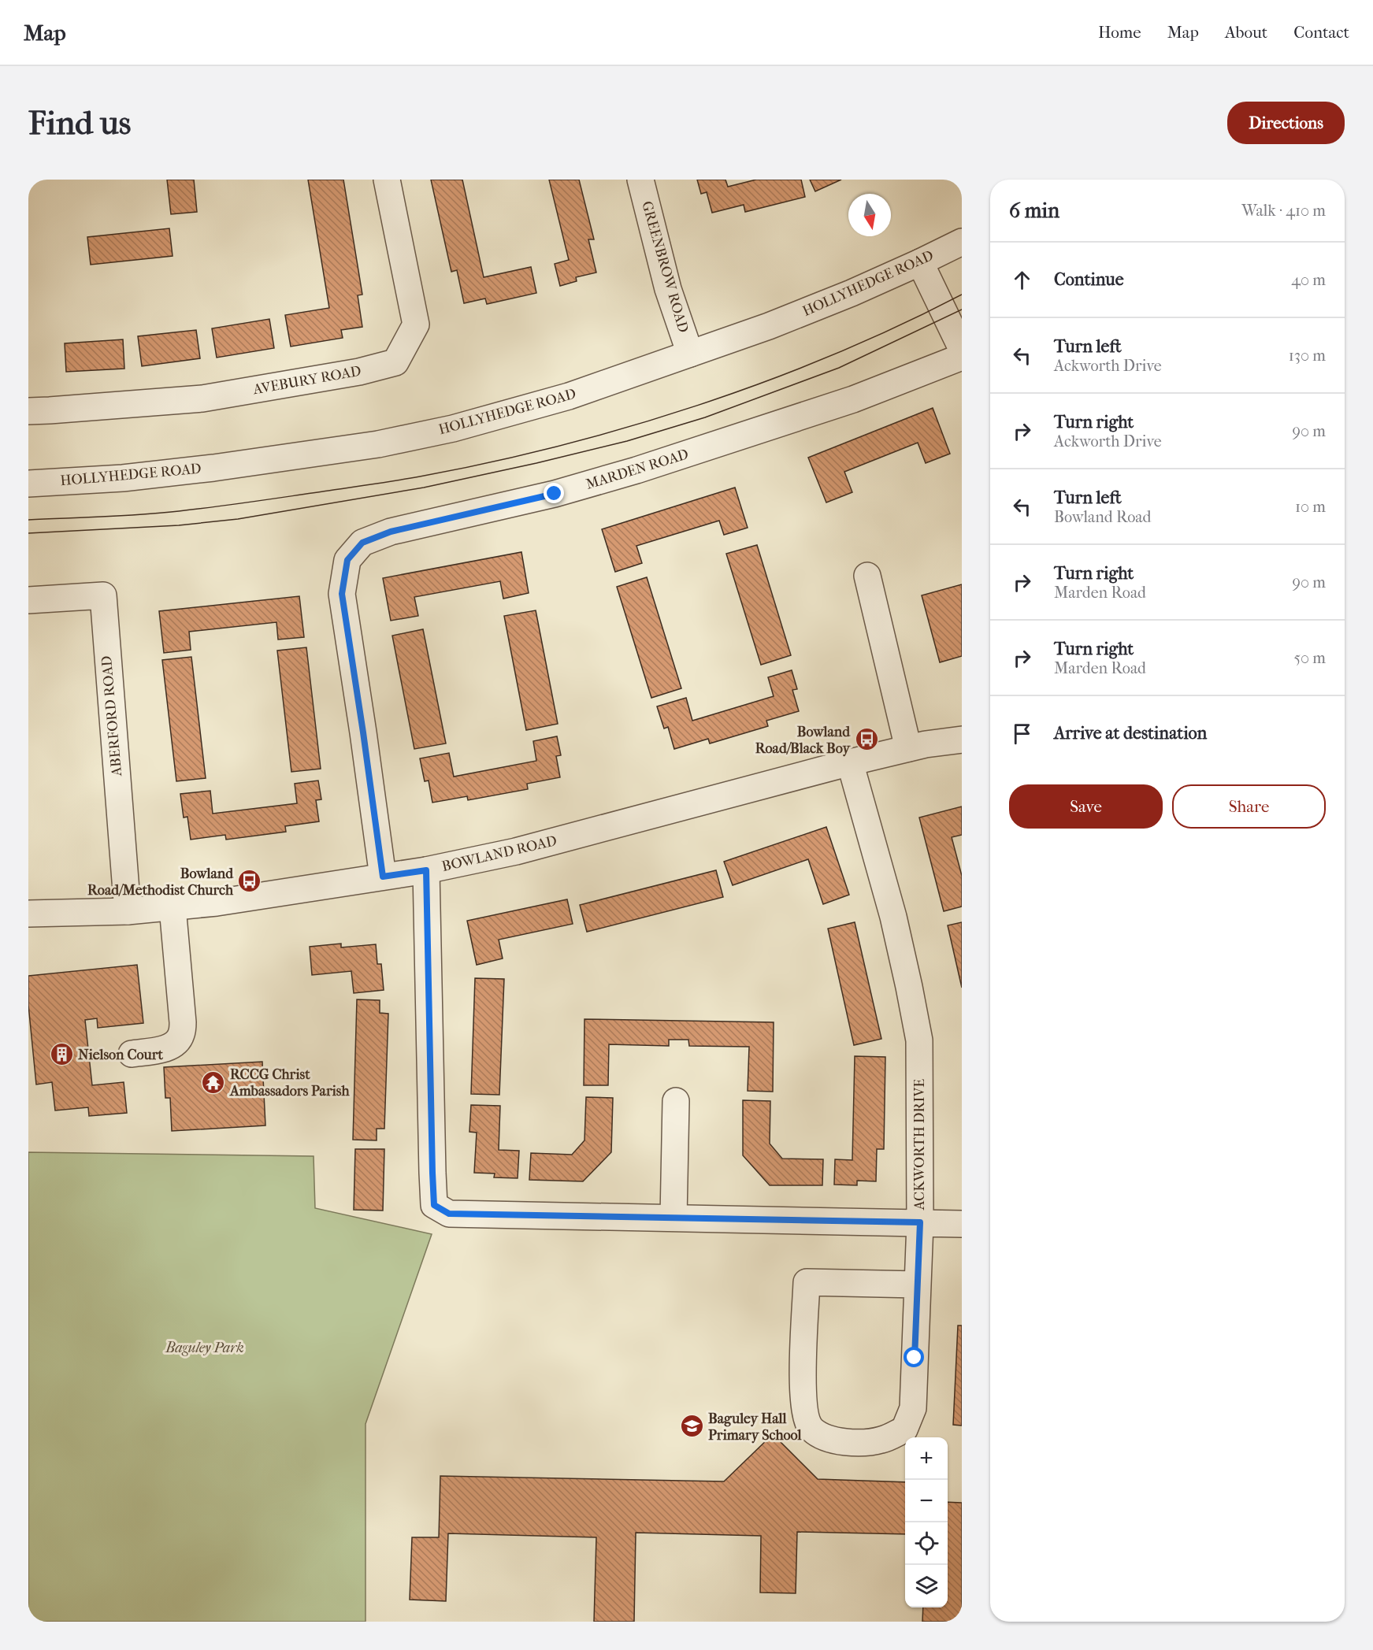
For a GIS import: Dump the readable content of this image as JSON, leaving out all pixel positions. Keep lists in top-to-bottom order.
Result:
{
  "streets": {
    "street": [
      "GREENBROW ROAD",
      "HOLLYHEDGE ROAD",
      "AVEBURY ROAD",
      "MARDEN ROAD",
      "ABERFORD ROAD",
      "BOWLAND ROAD",
      "ACKWORTH DRIVE"
    ]
  },
  "crossings": [
    ["GREENBROW ROAD", "HOLLYHEDGE ROAD"],
    ["MARDEN ROAD", "BOWLAND ROAD"],
    ["ABERFORD ROAD", "BOWLAND ROAD"],
    ["BOWLAND ROAD", "ACKWORTH DRIVE"]
  ],
  "parks": ["Baguley Park"],
  "places": {
    "bus stop": ["Bowland Road/Black Boy", "Bowland Road/Methodist Church"],
    "building": ["Nielson Court"],
    "temple": ["RCCG Christ Ambassadors Parish"],
    "school or university": ["Baguley Hall Primary School"]
  },
  "north": "bottom",
  "page": {
    "header": "Map",
    "nav": [
      "Home",
      "Map",
      "About",
      "Contact"
    ],
    "buttons": [
      "Directions",
      ["Save", "Share"]
    ],
    "title": "Find us",
    "heading": ["6 min", "Walk · 410 m"],
    "list": [
      ["Continue", "40 m"],
      ["Turn left", "Ackworth Drive", "130 m"],
      ["Turn right", "Ackworth Drive", "90 m"],
      ["Turn left", "Bowland Road", "10 m"],
      ["Turn right", "Marden Road", "90 m"],
      ["Turn right", "Marden Road", "50 m"],
      "Arrive at destination"
    ],
    "map_buttons": ["+", "−"]
  }
}
